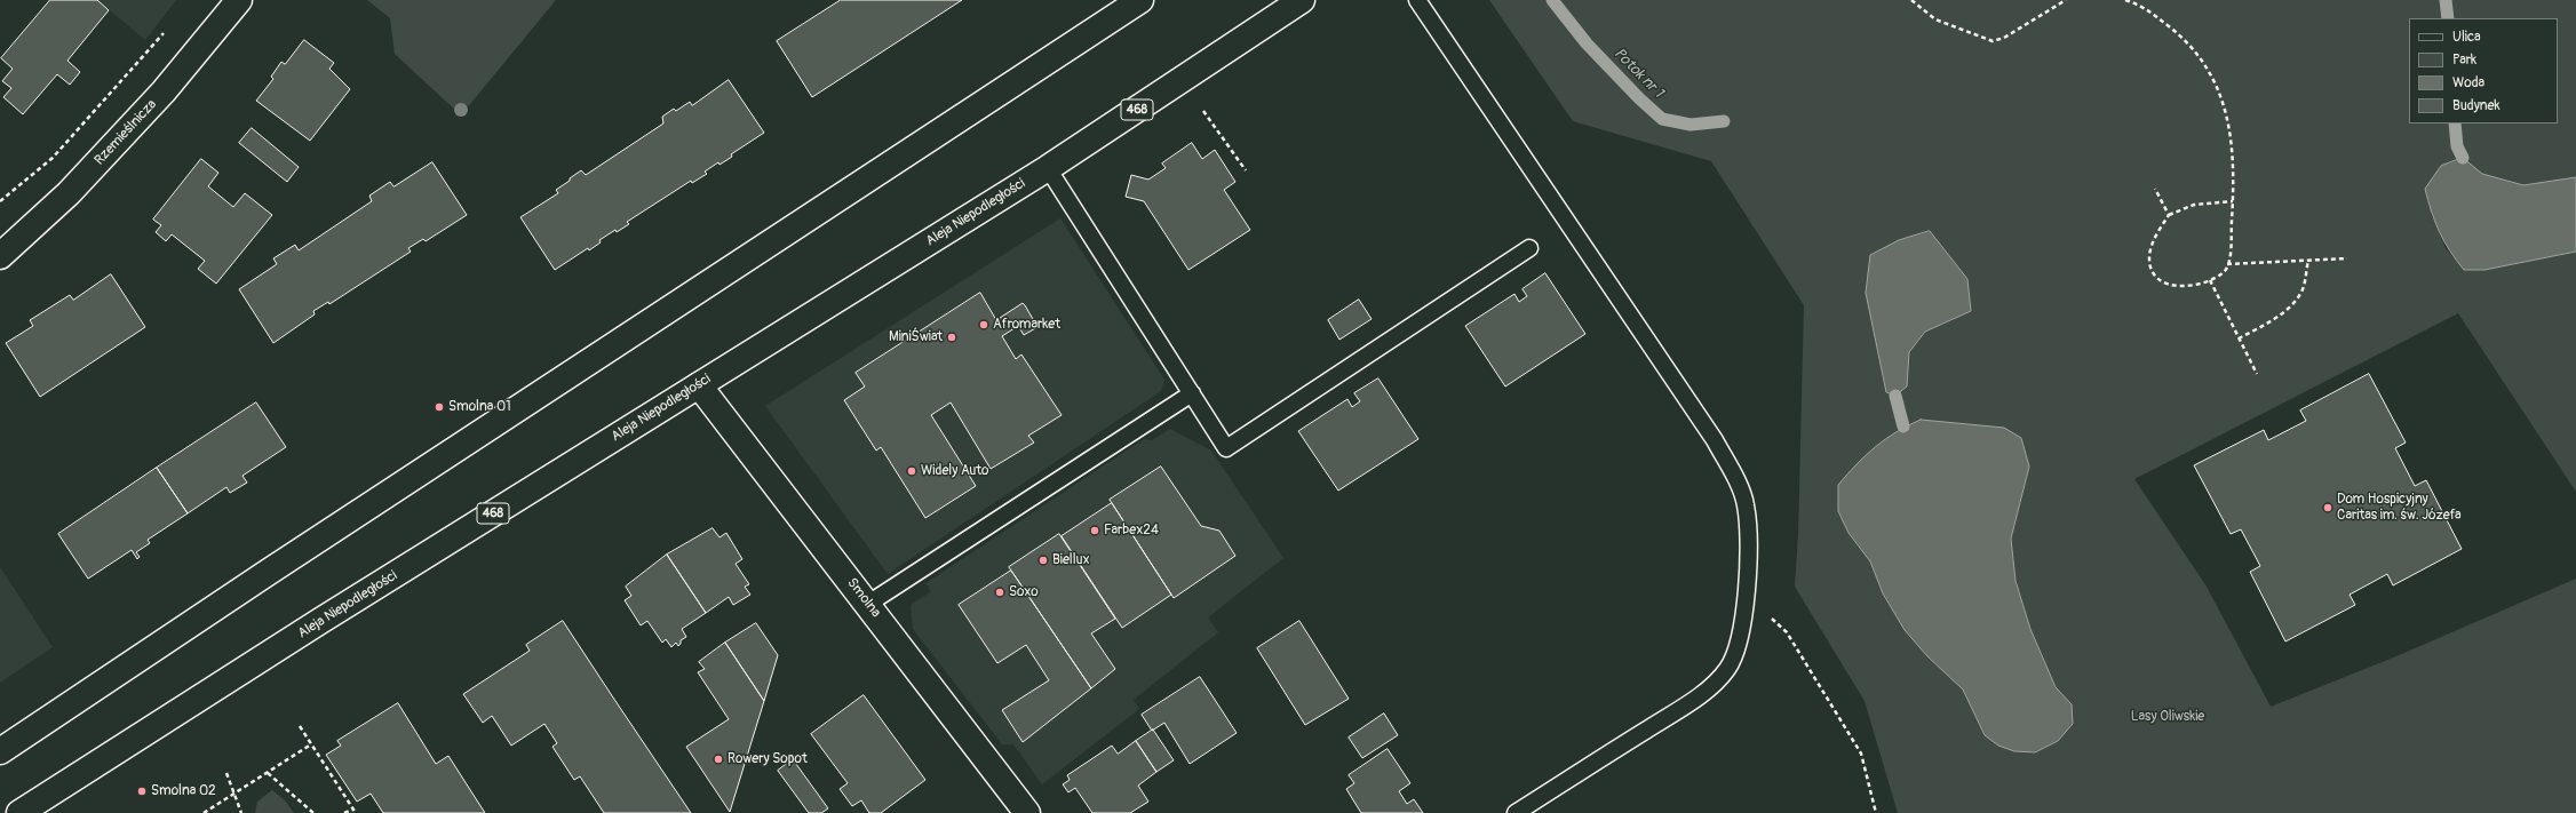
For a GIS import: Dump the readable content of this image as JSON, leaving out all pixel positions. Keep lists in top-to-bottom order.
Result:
{
  "streets": {
    "main road": [
      "468",
      "Rzemieślnicza",
      "Aleja Niepodległości",
      "Smolna"
    ]
  },
  "crossings": [
    ["Aleja Niepodległości", "Smolna"]
  ],
  "water": ["Potok nr 1"],
  "parks": ["Lasy Oliwskie"],
  "places": [
    "Afromarket",
    "MiniŚwiat",
    "Smolna 01",
    "Widely Auto",
    "Dom Hospicyjny Caritas im. św. Józefa",
    "Farbex24",
    "Biellux",
    "Soxo",
    "Rowery Sopot",
    "Smolna 02"
  ],
  "legend": [
    "Ulica",
    "Park",
    "Woda",
    "Budynek"
  ]
}
